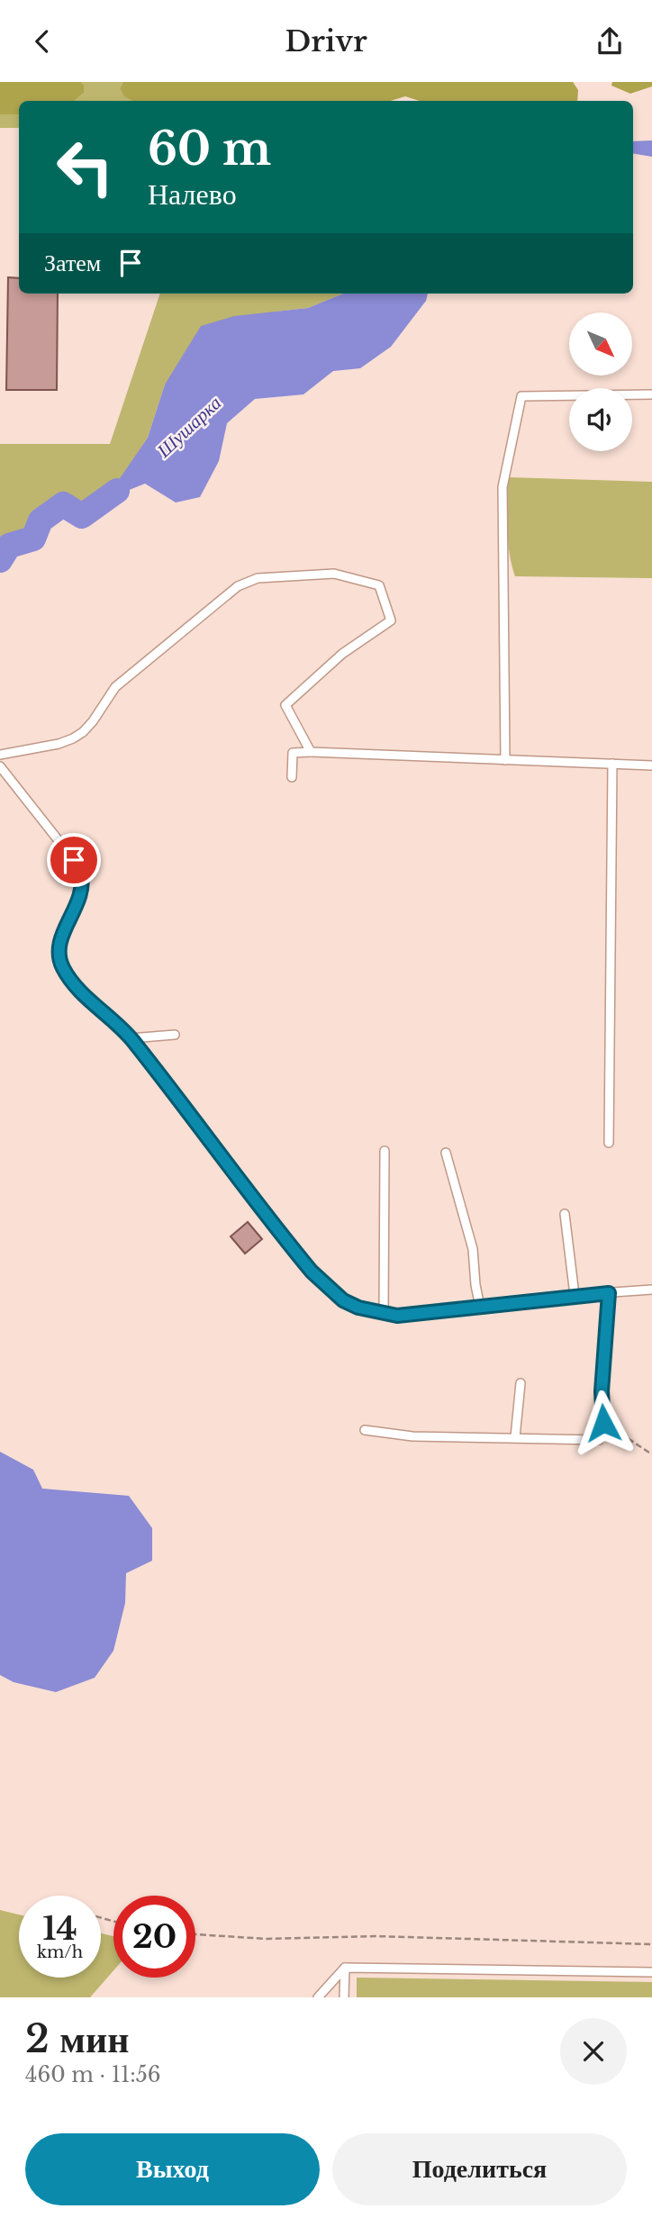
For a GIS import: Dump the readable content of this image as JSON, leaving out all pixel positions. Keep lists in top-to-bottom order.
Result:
{
  "water": ["Шушарка"],
  "north": "bottom right",
  "page": {
    "header": "Drivr",
    "turn": ["60 m", "Налево"],
    "then": "Затем",
    "speed": "14 km/h",
    "limit": "20",
    "heading": ["2 мин", "460 m · 11:56"],
    "buttons": ["Выход", "Поделиться"]
  }
}
